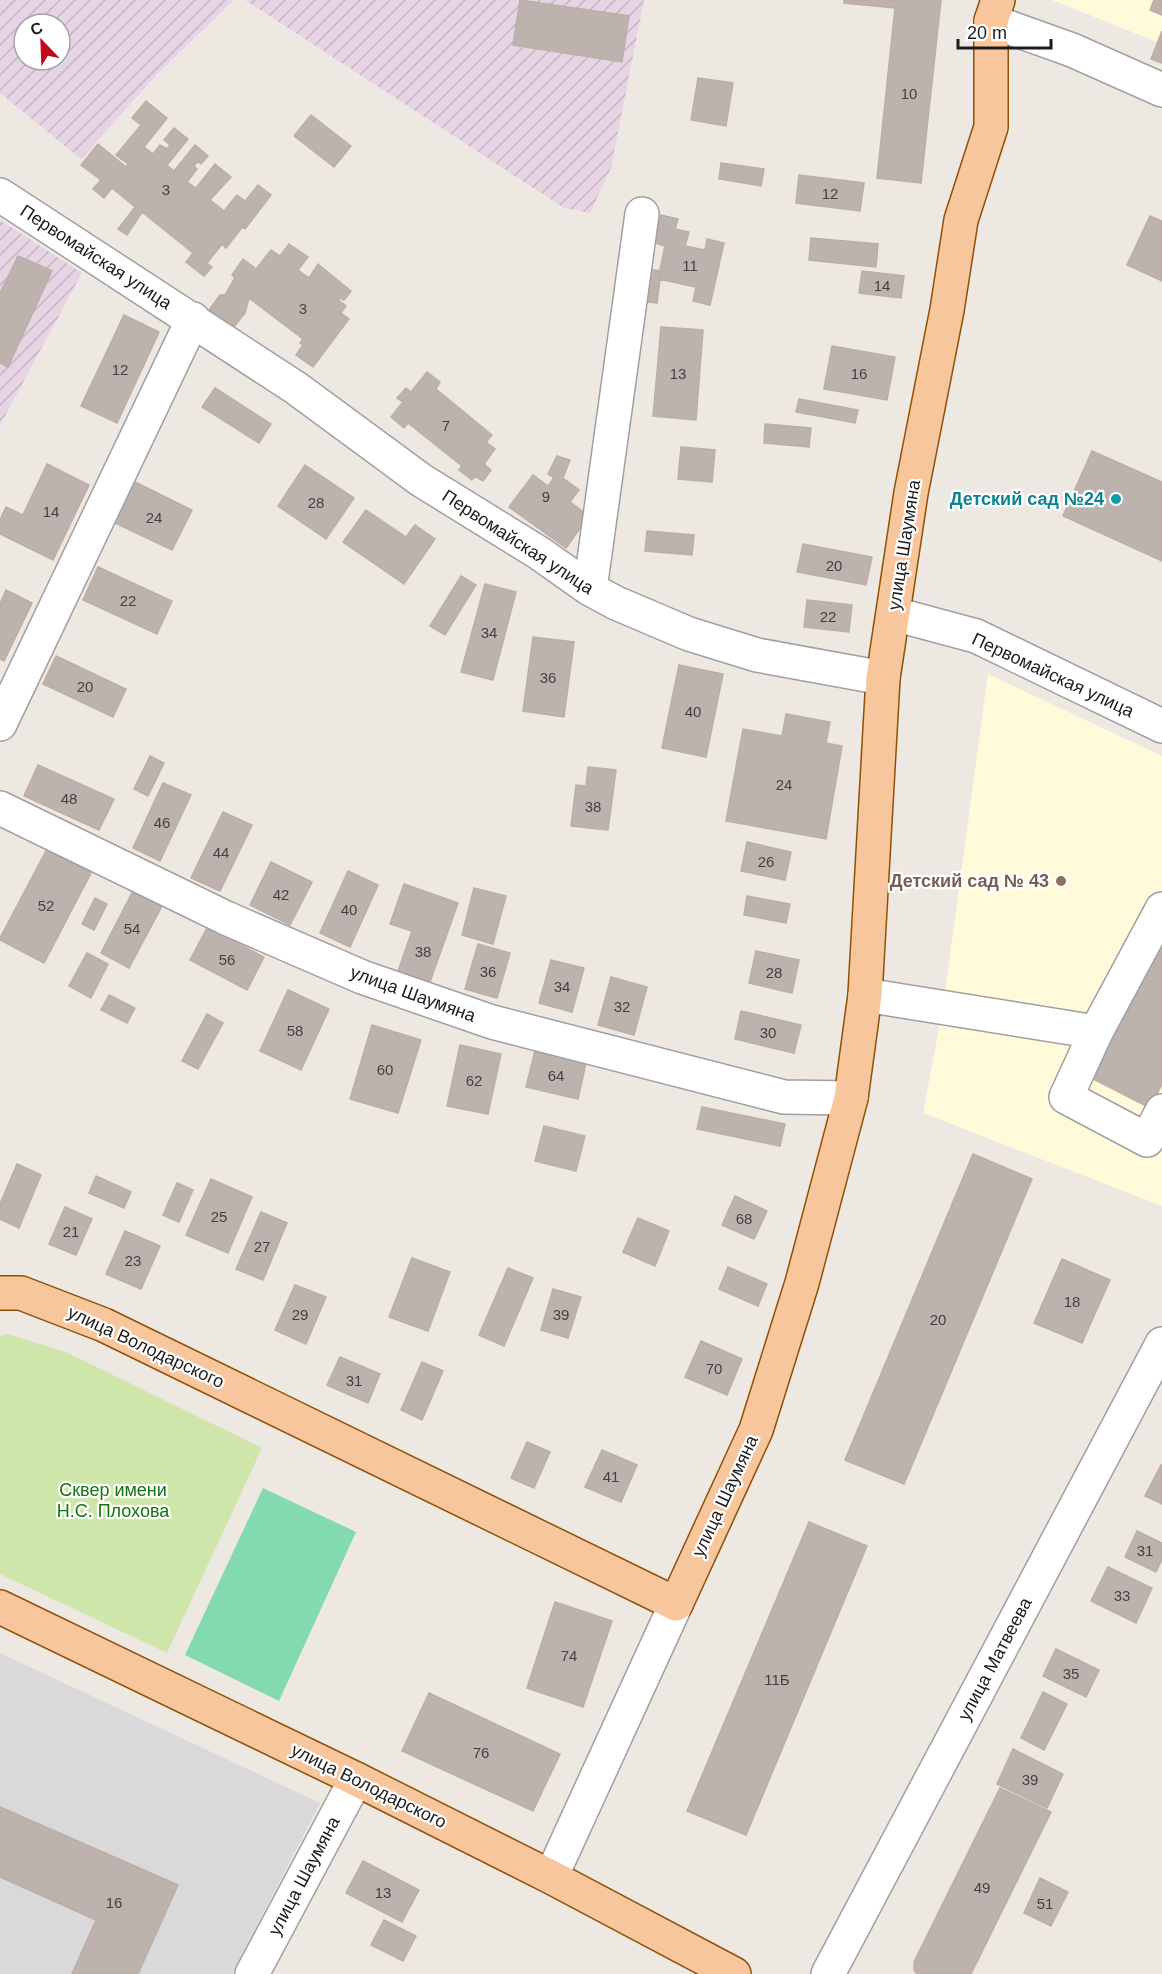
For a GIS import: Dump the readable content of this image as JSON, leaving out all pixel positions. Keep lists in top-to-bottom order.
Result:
{
  "streets": {
    "main road": ["улица Шаумяна", "улица Володарского"],
    "street": ["Первомайская улица", "улица Матвеева"]
  },
  "crossings": [
    ["Первомайская улица", "улица Шаумяна"],
    ["улица Шаумяна", "улица Володарского"]
  ],
  "parks": ["Сквер имени Н.С. Плохова"],
  "places": ["Детский сад №24", "Детский сад № 43"],
  "house_numbers": [
    "10",
    "3",
    "12",
    "11",
    "14",
    "3",
    "12",
    "13",
    "16",
    "7",
    "9",
    "28",
    "14",
    "24",
    "20",
    "22",
    "22",
    "34",
    "36",
    "20",
    "40",
    "24",
    "48",
    "38",
    "46",
    "44",
    "26",
    "42",
    "52",
    "40",
    "54",
    "38",
    "56",
    "36",
    "28",
    "34",
    "32",
    "58",
    "30",
    "60",
    "64",
    "62",
    "25",
    "68",
    "21",
    "27",
    "23",
    "18",
    "29",
    "39",
    "20",
    "70",
    "31",
    "41",
    "31",
    "33",
    "74",
    "35",
    "11Б",
    "76",
    "39",
    "49",
    "13",
    "16",
    "51"
  ],
  "scale_bar": "20 m",
  "north": "top left"
}
